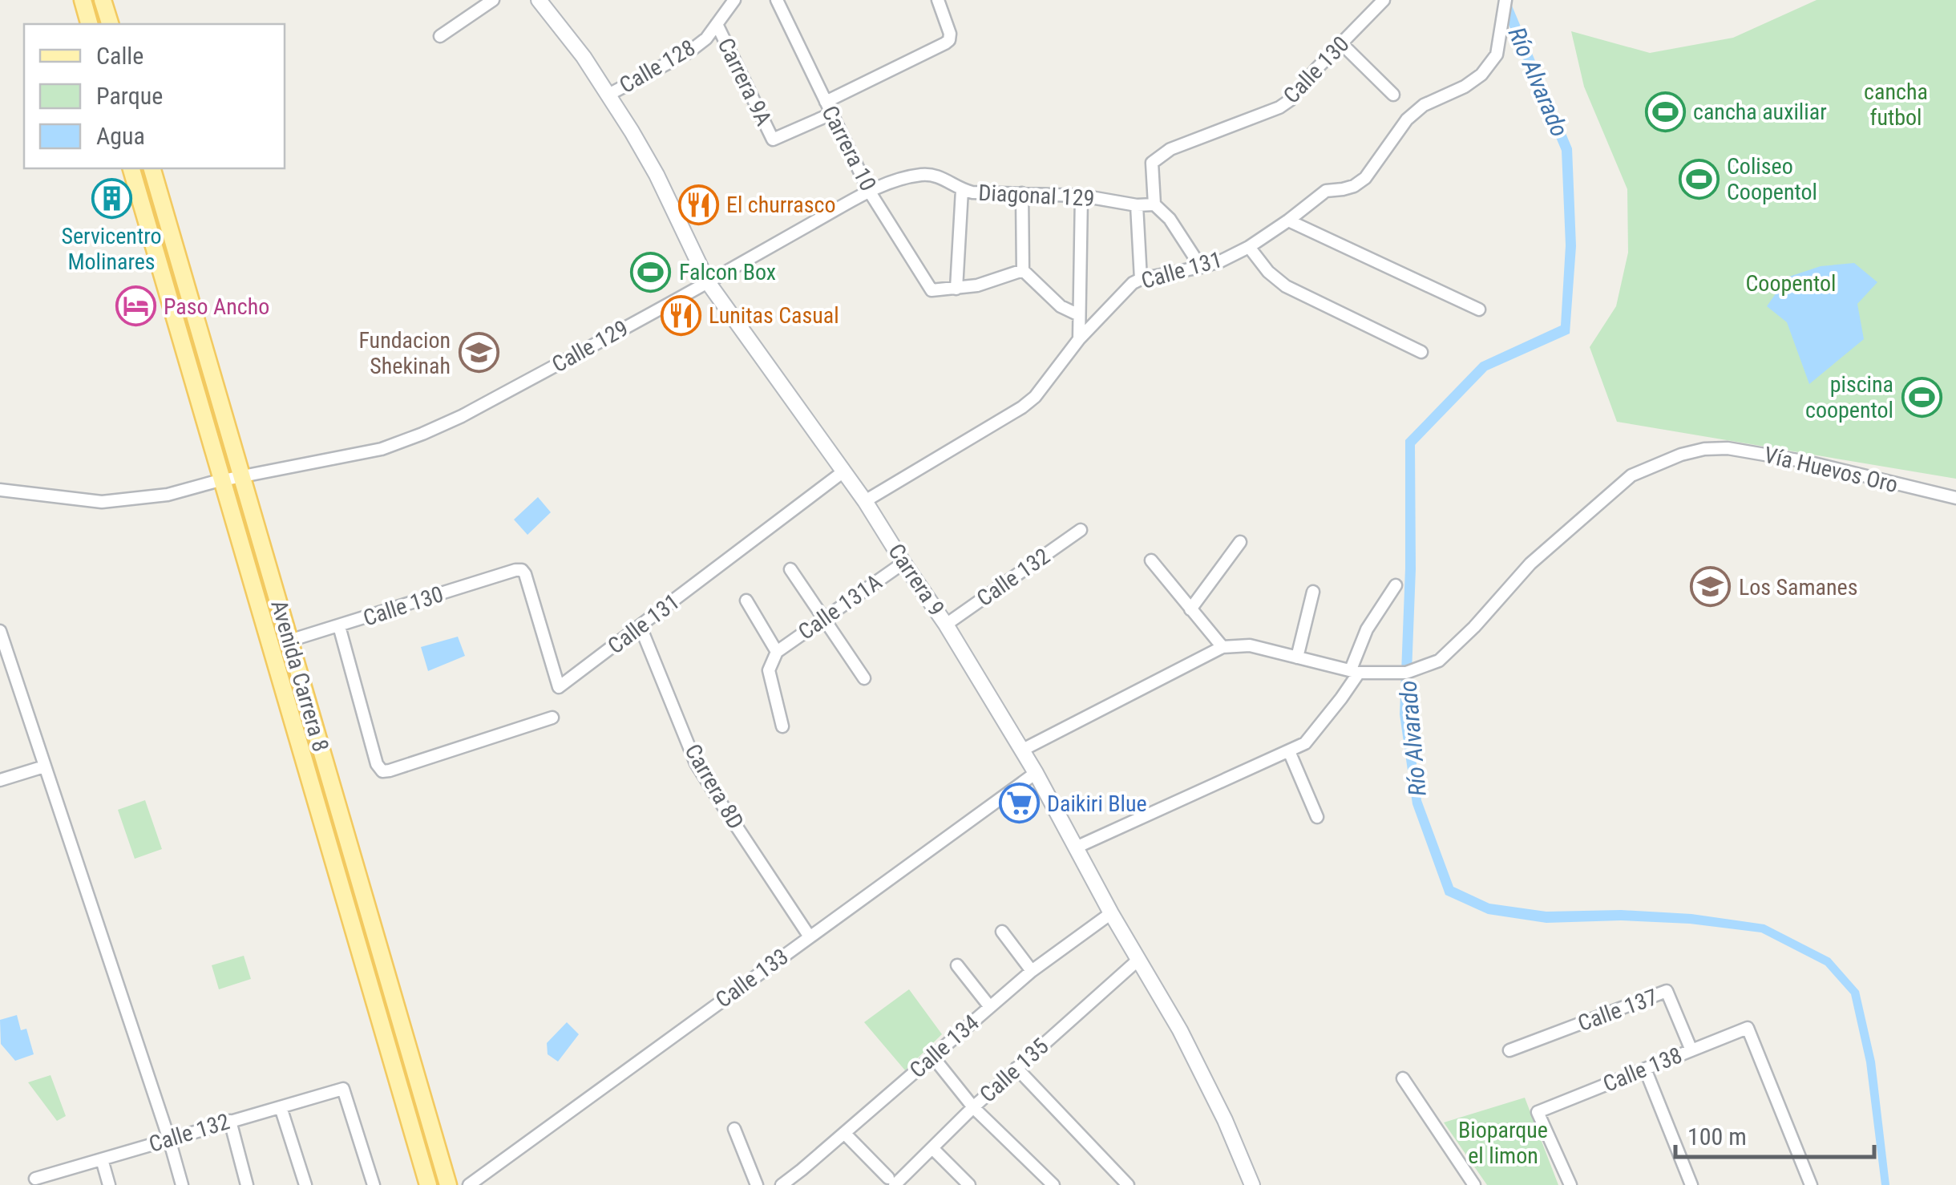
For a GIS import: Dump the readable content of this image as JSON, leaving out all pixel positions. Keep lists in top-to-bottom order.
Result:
{
  "streets": {
    "main road": ["Avenida Carrera 8"],
    "street": [
      "Calle 128",
      "Calle 130",
      "Carrera 9A",
      "Carrera 10",
      "Diagonal 129",
      "Calle 131",
      "Calle 129",
      "Vía Huevos Oro",
      "Calle 132",
      "Carrera 9",
      "Calle 131A",
      "Carrera 8D",
      "Calle 133",
      "Calle 137",
      "Calle 134",
      "Calle 138",
      "Calle 135"
    ]
  },
  "crossings": [
    ["Calle 128", "Carrera 9A"],
    ["Calle 128", "Carrera 9"],
    ["Calle 130", "Diagonal 129"],
    ["Calle 130", "Calle 131"],
    ["Calle 130", "Avenida Carrera 8"],
    ["Carrera 9A", "Carrera 10"],
    ["Carrera 10", "Calle 129"],
    ["Diagonal 129", "Calle 129"],
    ["Calle 131", "Carrera 9"],
    ["Calle 131", "Carrera 8D"],
    ["Calle 129", "Carrera 9"],
    ["Calle 129", "Avenida Carrera 8"],
    ["Calle 132", "Carrera 9"],
    ["Carrera 9", "Calle 131A"],
    ["Carrera 9", "Calle 133"],
    ["Carrera 9", "Calle 134"],
    ["Carrera 9", "Calle 135"],
    ["Carrera 8D", "Calle 133"],
    ["Calle 137", "Calle 138"]
  ],
  "water": ["Río Alvarado"],
  "parks": ["cancha futbol", "Coopentol", "Bioparque el limon"],
  "places": {
    "sports": [
      "cancha auxiliar",
      "Coliseo Coopentol",
      "Falcon Box",
      "piscina coopentol"
    ],
    "building": ["Servicentro Molinares"],
    "restaurant": ["El churrasco", "Lunitas Casual"],
    "hotel": ["Paso Ancho"],
    "school or university": ["Fundacion Shekinah", "Los Samanes"],
    "supermarket": ["Daikiri Blue"]
  },
  "legend": ["Calle", "Parque", "Agua"],
  "scale_bar": "100 m"
}
